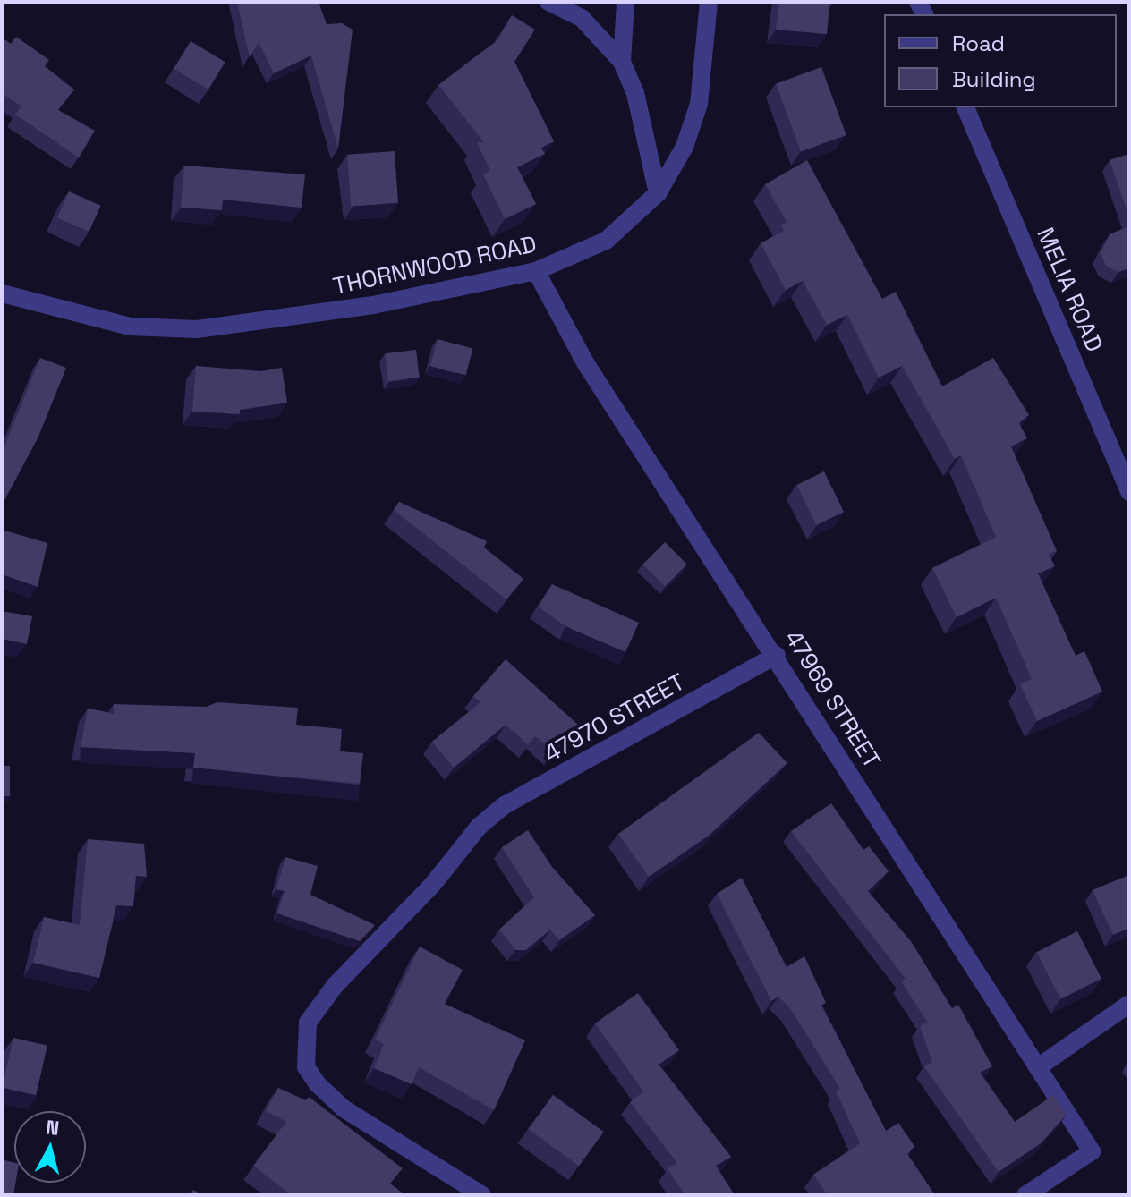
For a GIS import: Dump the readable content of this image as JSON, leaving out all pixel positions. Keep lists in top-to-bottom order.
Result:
{
  "streets": {
    "street": [
      "THORNWOOD ROAD",
      "MELIA ROAD",
      "47969 STREET",
      "47970 STREET"
    ]
  },
  "crossings": [
    ["THORNWOOD ROAD", "47969 STREET"],
    ["47969 STREET", "47970 STREET"]
  ],
  "legend": ["Road", "Building"],
  "north": "top"
}
